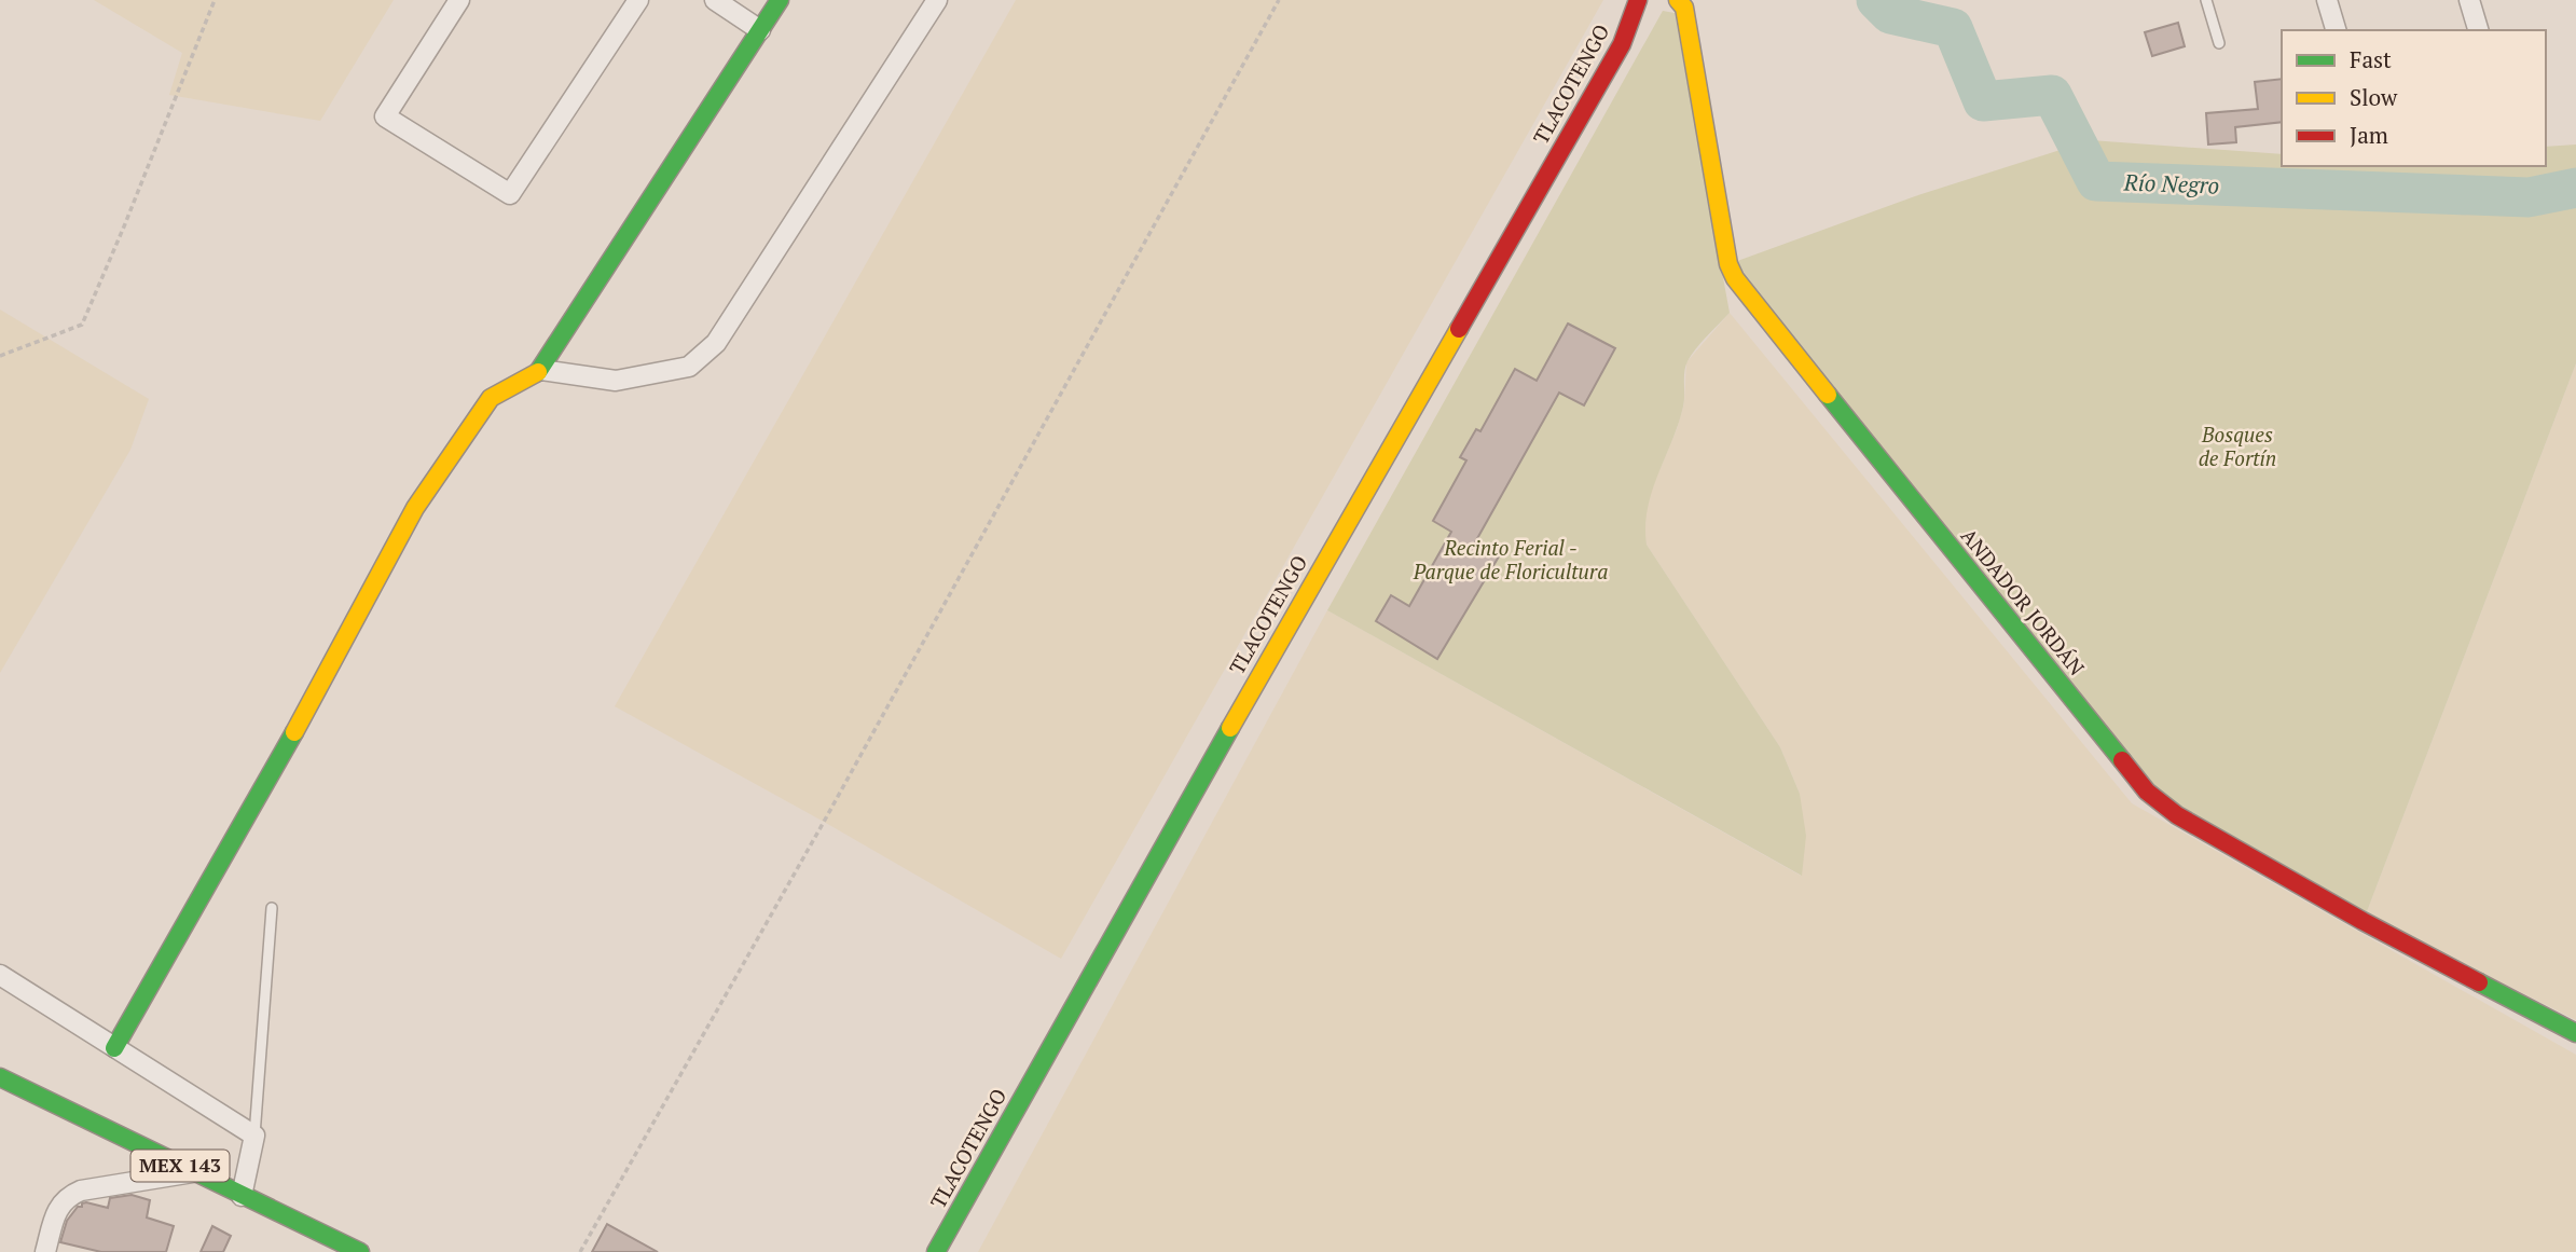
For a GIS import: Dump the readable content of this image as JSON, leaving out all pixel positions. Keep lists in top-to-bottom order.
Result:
{
  "streets": {
    "street": ["TLACOTENGO", "ANDADOR JORDÁN", "MEX 143"]
  },
  "water": ["Río Negro"],
  "parks": ["Bosques de Fortín", "Recinto Ferial - Parque de Floricultura"],
  "legend": ["Fast", "Slow", "Jam"]
}
